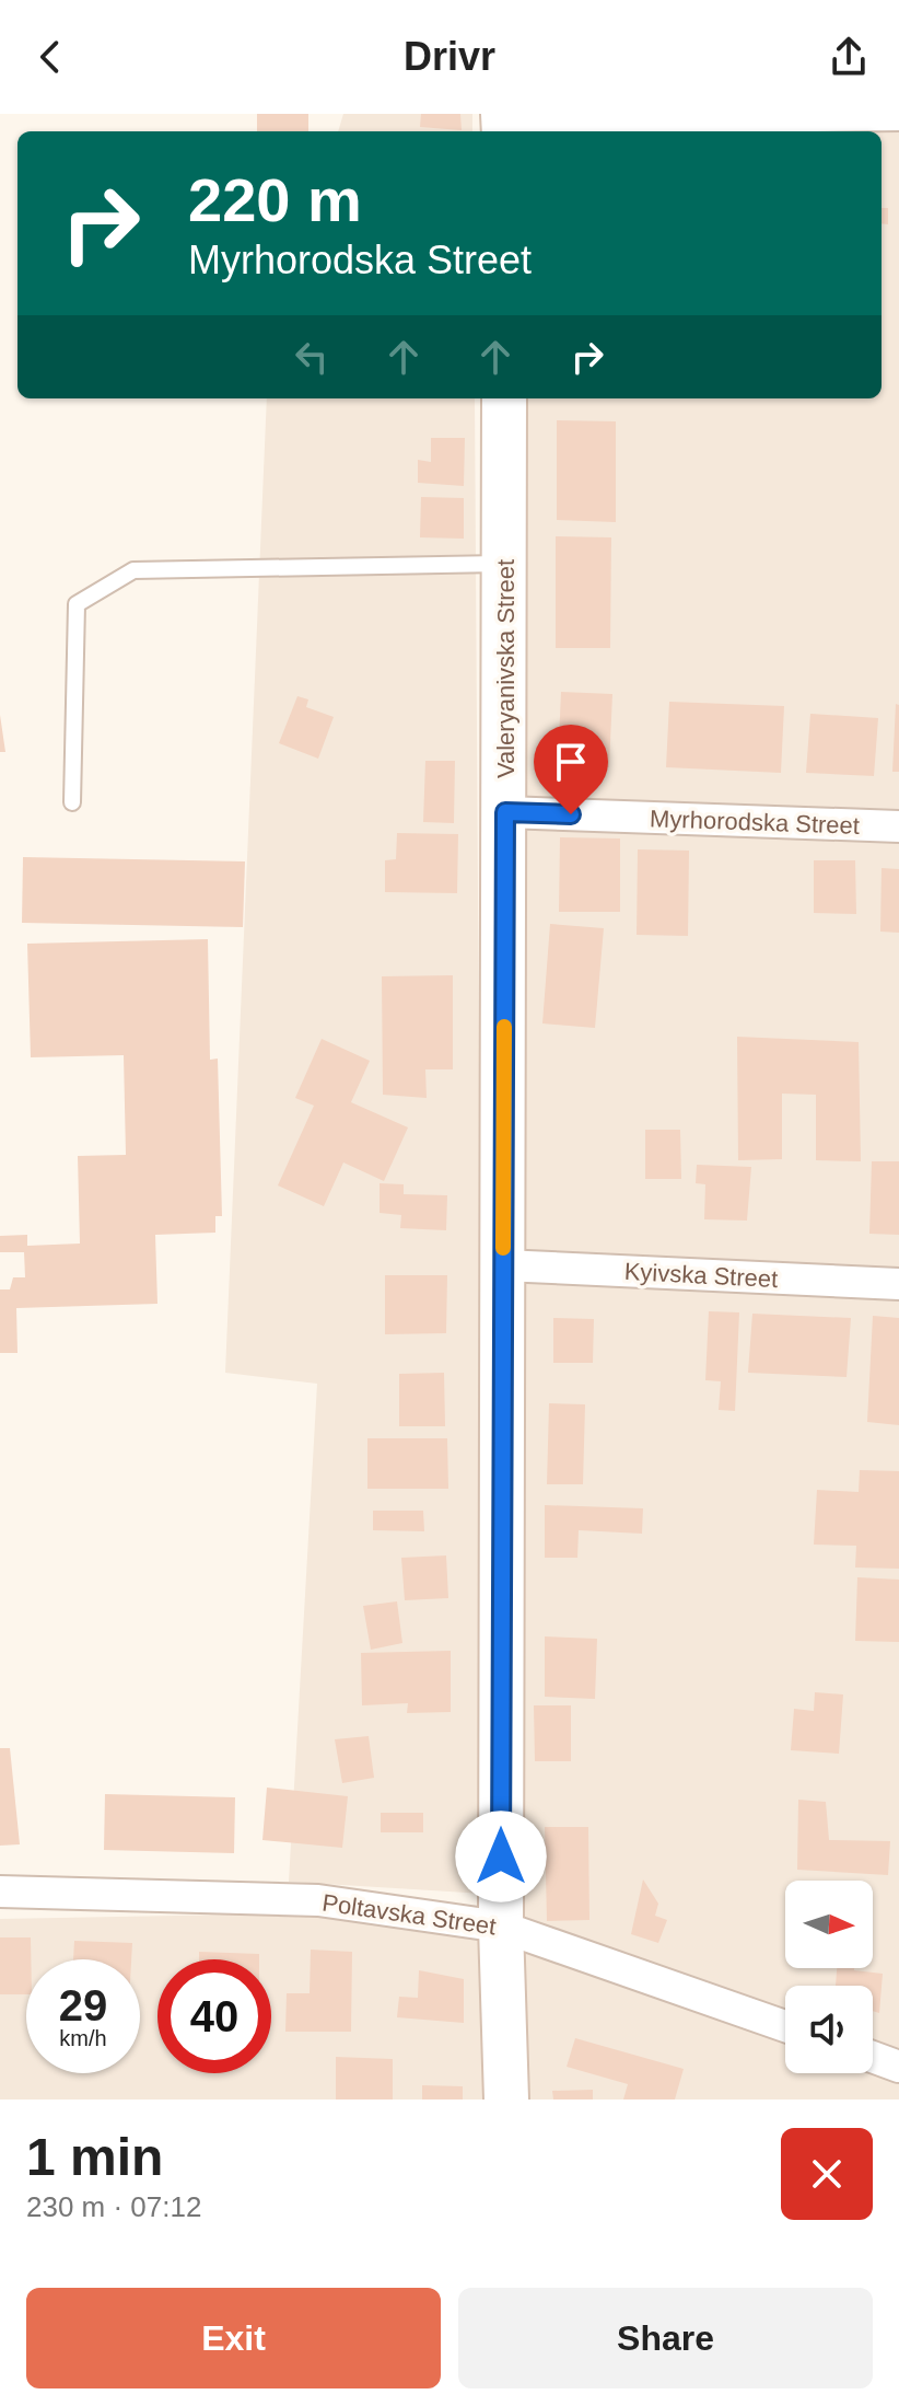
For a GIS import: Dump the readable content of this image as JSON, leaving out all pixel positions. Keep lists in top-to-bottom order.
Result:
{
  "streets": {
    "street": [
      "Valeryanivska Street",
      "Myrhorodska Street",
      "Kyivska Street",
      "Poltavska Street"
    ]
  },
  "crossings": [
    ["Valeryanivska Street", "Myrhorodska Street"],
    ["Valeryanivska Street", "Kyivska Street"],
    ["Valeryanivska Street", "Poltavska Street"]
  ],
  "north": "right",
  "page": {
    "header": "Drivr",
    "turn": ["220 m", "Myrhorodska Street"],
    "speed": "29 km/h",
    "limit": "40",
    "heading": ["1 min", "230 m · 07:12"],
    "buttons": ["Exit", "Share"]
  }
}
